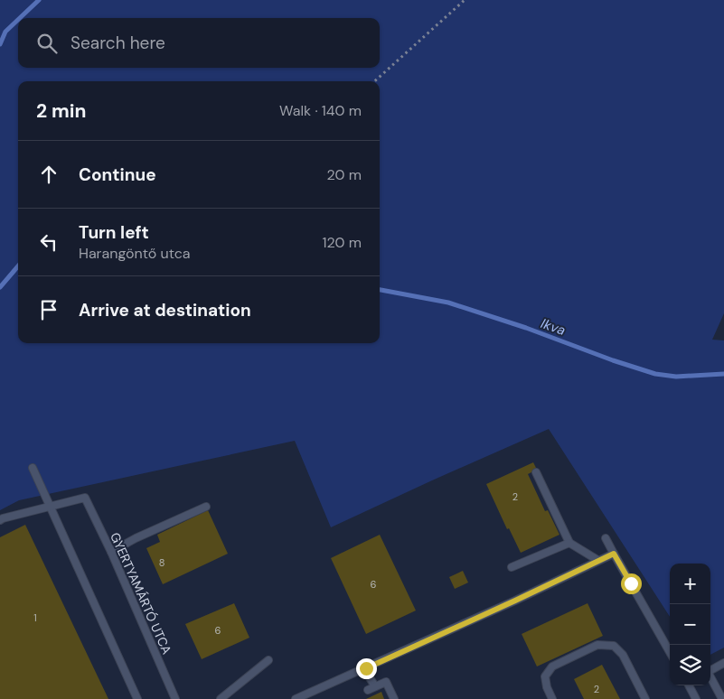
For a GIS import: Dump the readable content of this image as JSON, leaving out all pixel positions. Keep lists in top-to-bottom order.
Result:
{
  "streets": {
    "lane": ["GYERTYAMÁRTÓ UTCA"]
  },
  "water": ["Ikva"],
  "house_numbers": [
    "2",
    "8",
    "6",
    "1",
    "6",
    "2"
  ],
  "page": {
    "search": "Search here",
    "heading": ["2 min", "Walk · 140 m"],
    "list": [
      ["Continue", "20 m"],
      ["Turn left", "Harangöntő utca", "120 m"],
      "Arrive at destination"
    ],
    "map_buttons": ["+", "−"]
  }
}
